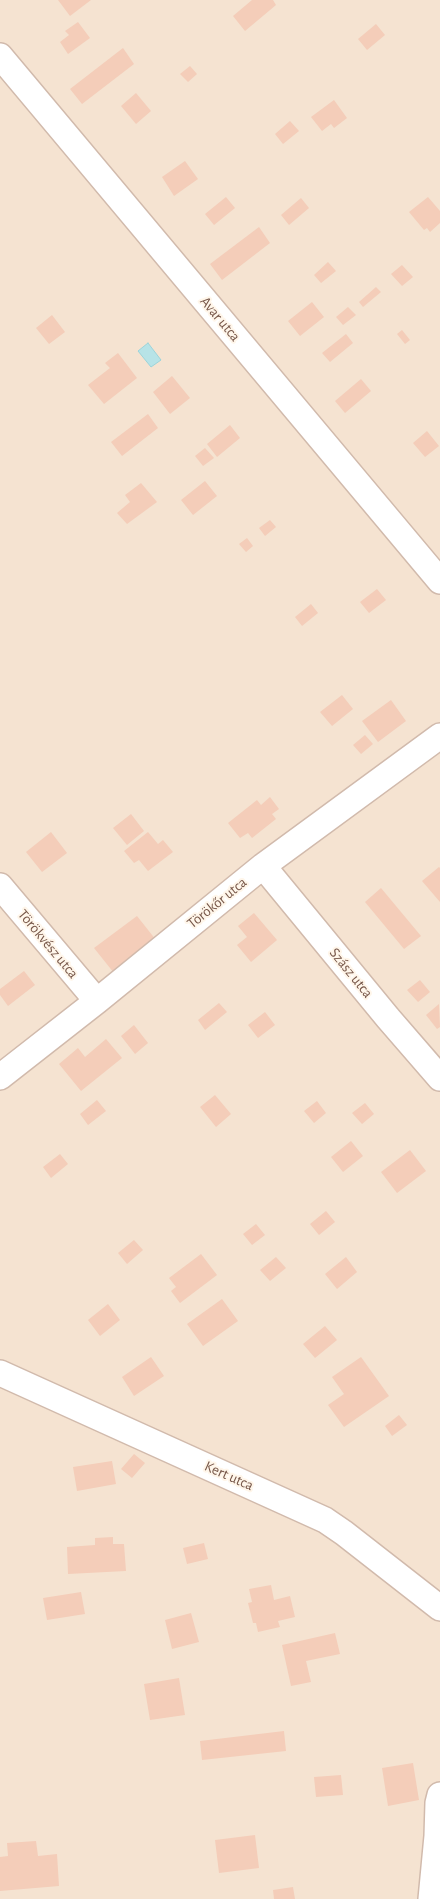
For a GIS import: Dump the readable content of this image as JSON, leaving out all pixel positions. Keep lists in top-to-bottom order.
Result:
{
  "streets": {
    "street": [
      "Avar utca",
      "Törökőr utca",
      "Törökvész utca",
      "Szász utca",
      "Kert utca"
    ]
  },
  "crossings": [
    ["Törökőr utca", "Törökvész utca"],
    ["Törökőr utca", "Szász utca"]
  ]
}
